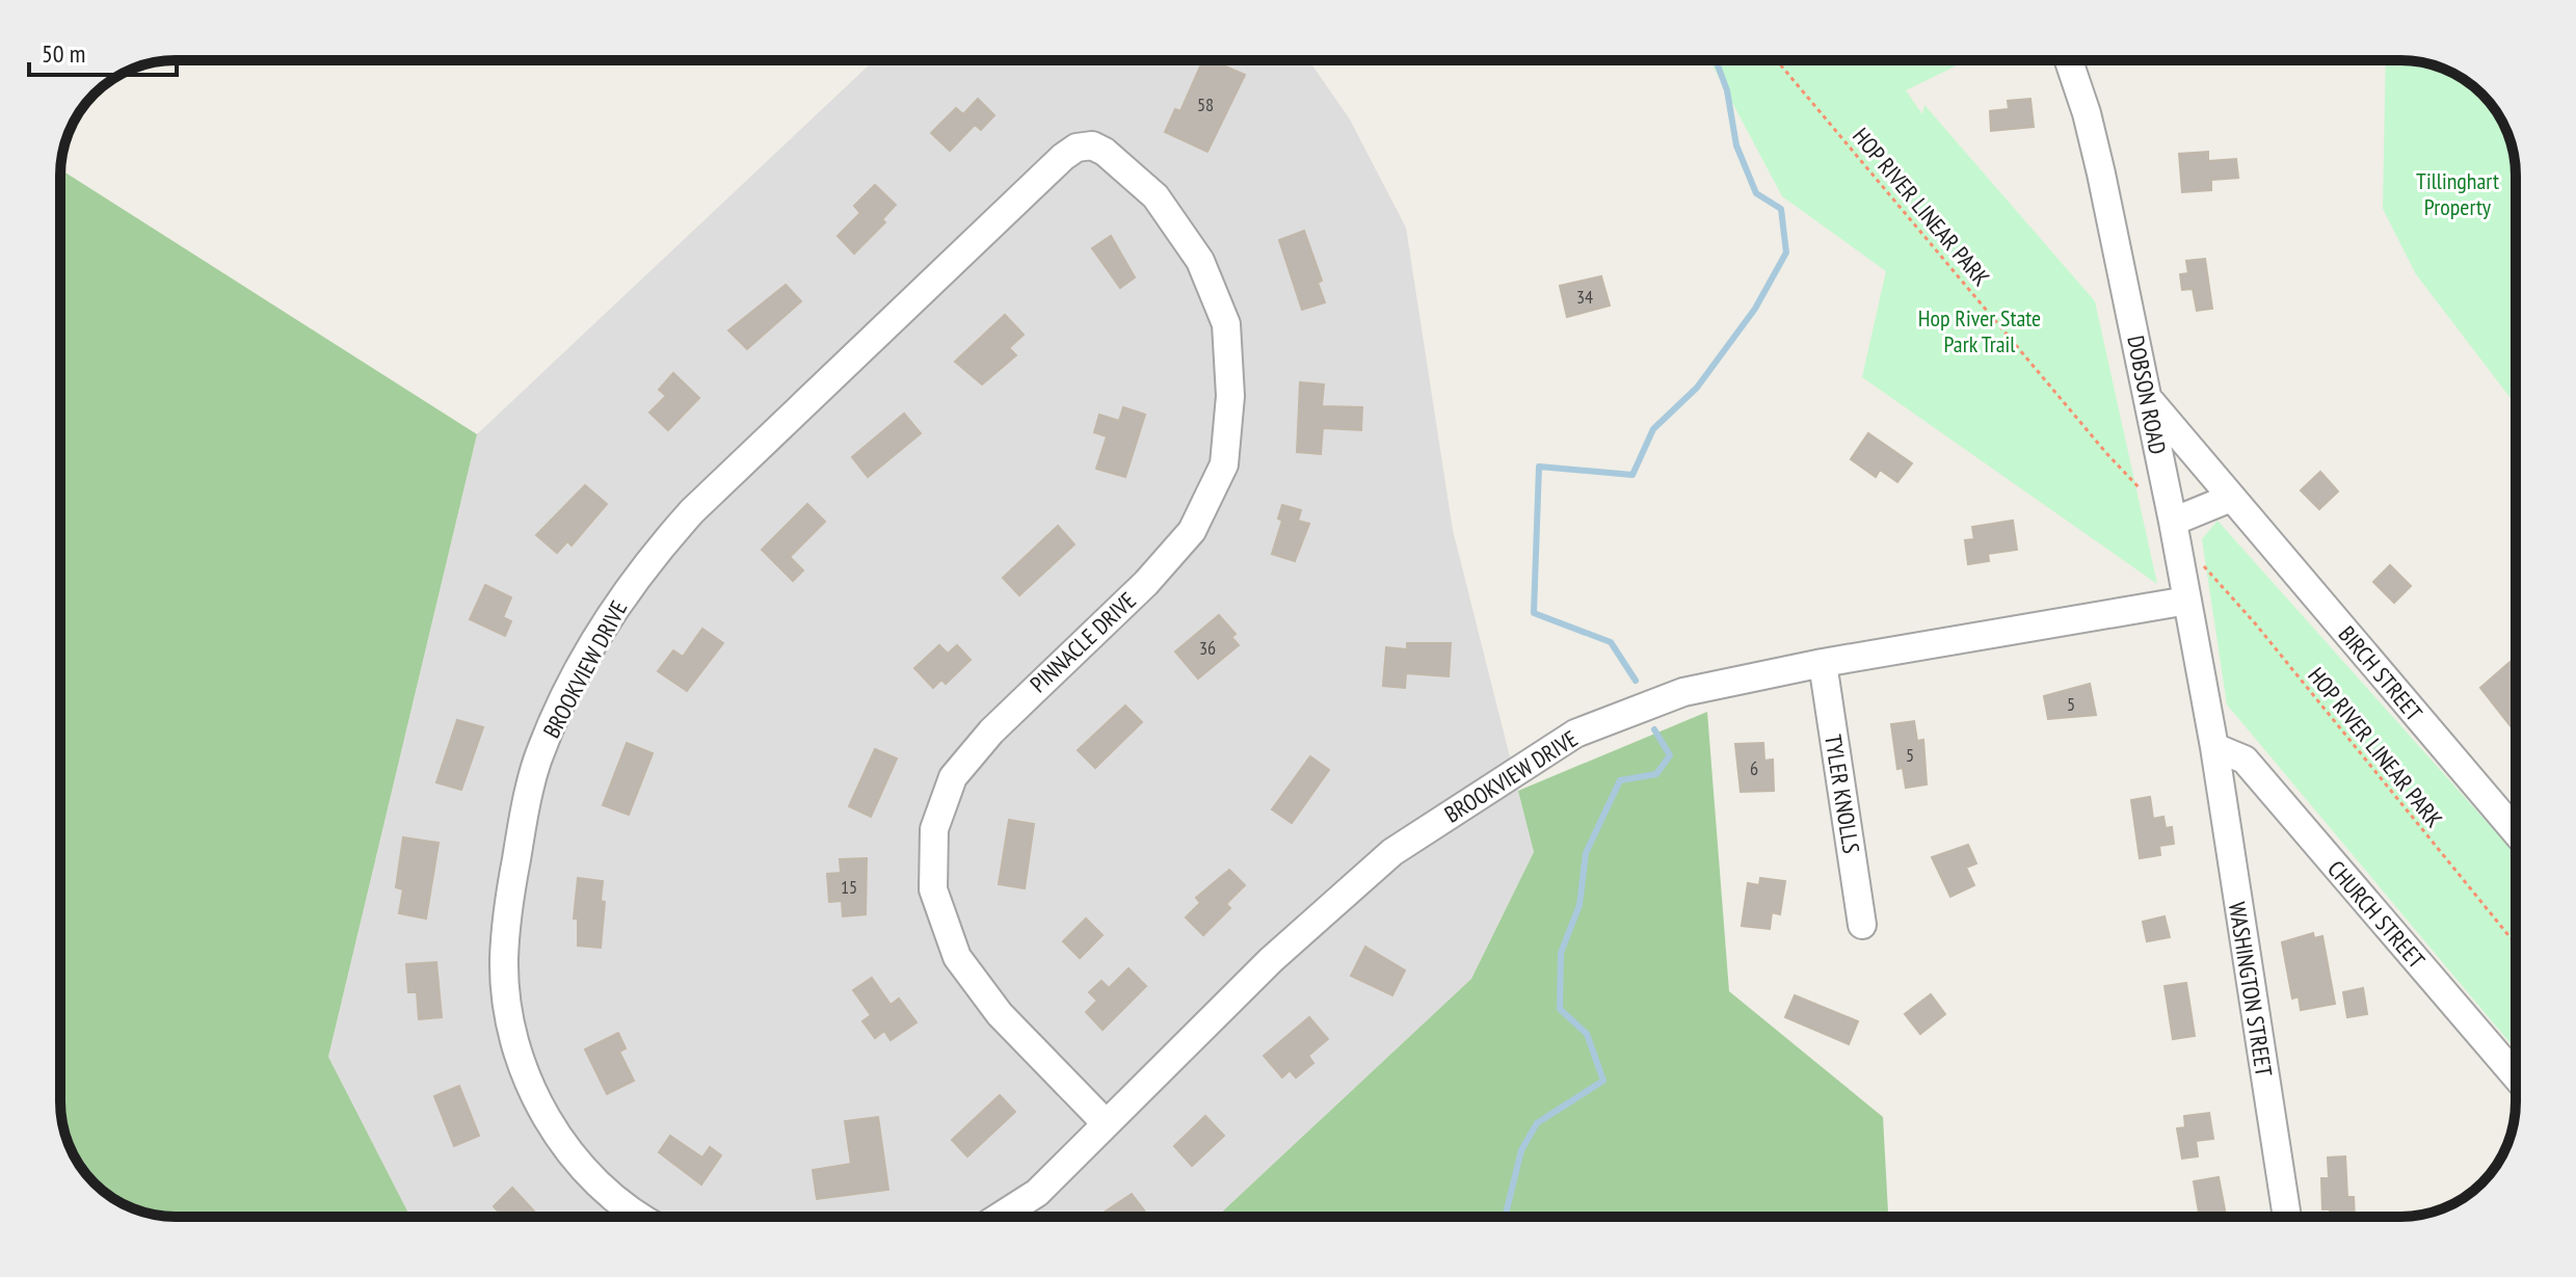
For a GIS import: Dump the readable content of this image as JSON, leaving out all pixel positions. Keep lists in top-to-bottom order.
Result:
{
  "streets": {
    "street": [
      "DOBSON ROAD",
      "PINNACLE DRIVE",
      "BROOKVIEW DRIVE",
      "BIRCH STREET",
      "TYLER KNOLLS",
      "CHURCH STREET",
      "WASHINGTON STREET"
    ],
    "path": ["HOP RIVER LINEAR PARK"]
  },
  "crossings": [
    ["DOBSON ROAD", "BROOKVIEW DRIVE"],
    ["DOBSON ROAD", "BIRCH STREET"],
    ["DOBSON ROAD", "CHURCH STREET"],
    ["DOBSON ROAD", "WASHINGTON STREET"],
    ["PINNACLE DRIVE", "BROOKVIEW DRIVE"],
    ["BROOKVIEW DRIVE", "TYLER KNOLLS"],
    ["CHURCH STREET", "WASHINGTON STREET"]
  ],
  "parks": ["Tillinghart Property", "Hop River State Park Trail"],
  "house_numbers": [
    "58",
    "34",
    "36",
    "5",
    "5",
    "6",
    "15"
  ],
  "scale_bar": "50 m"
}
